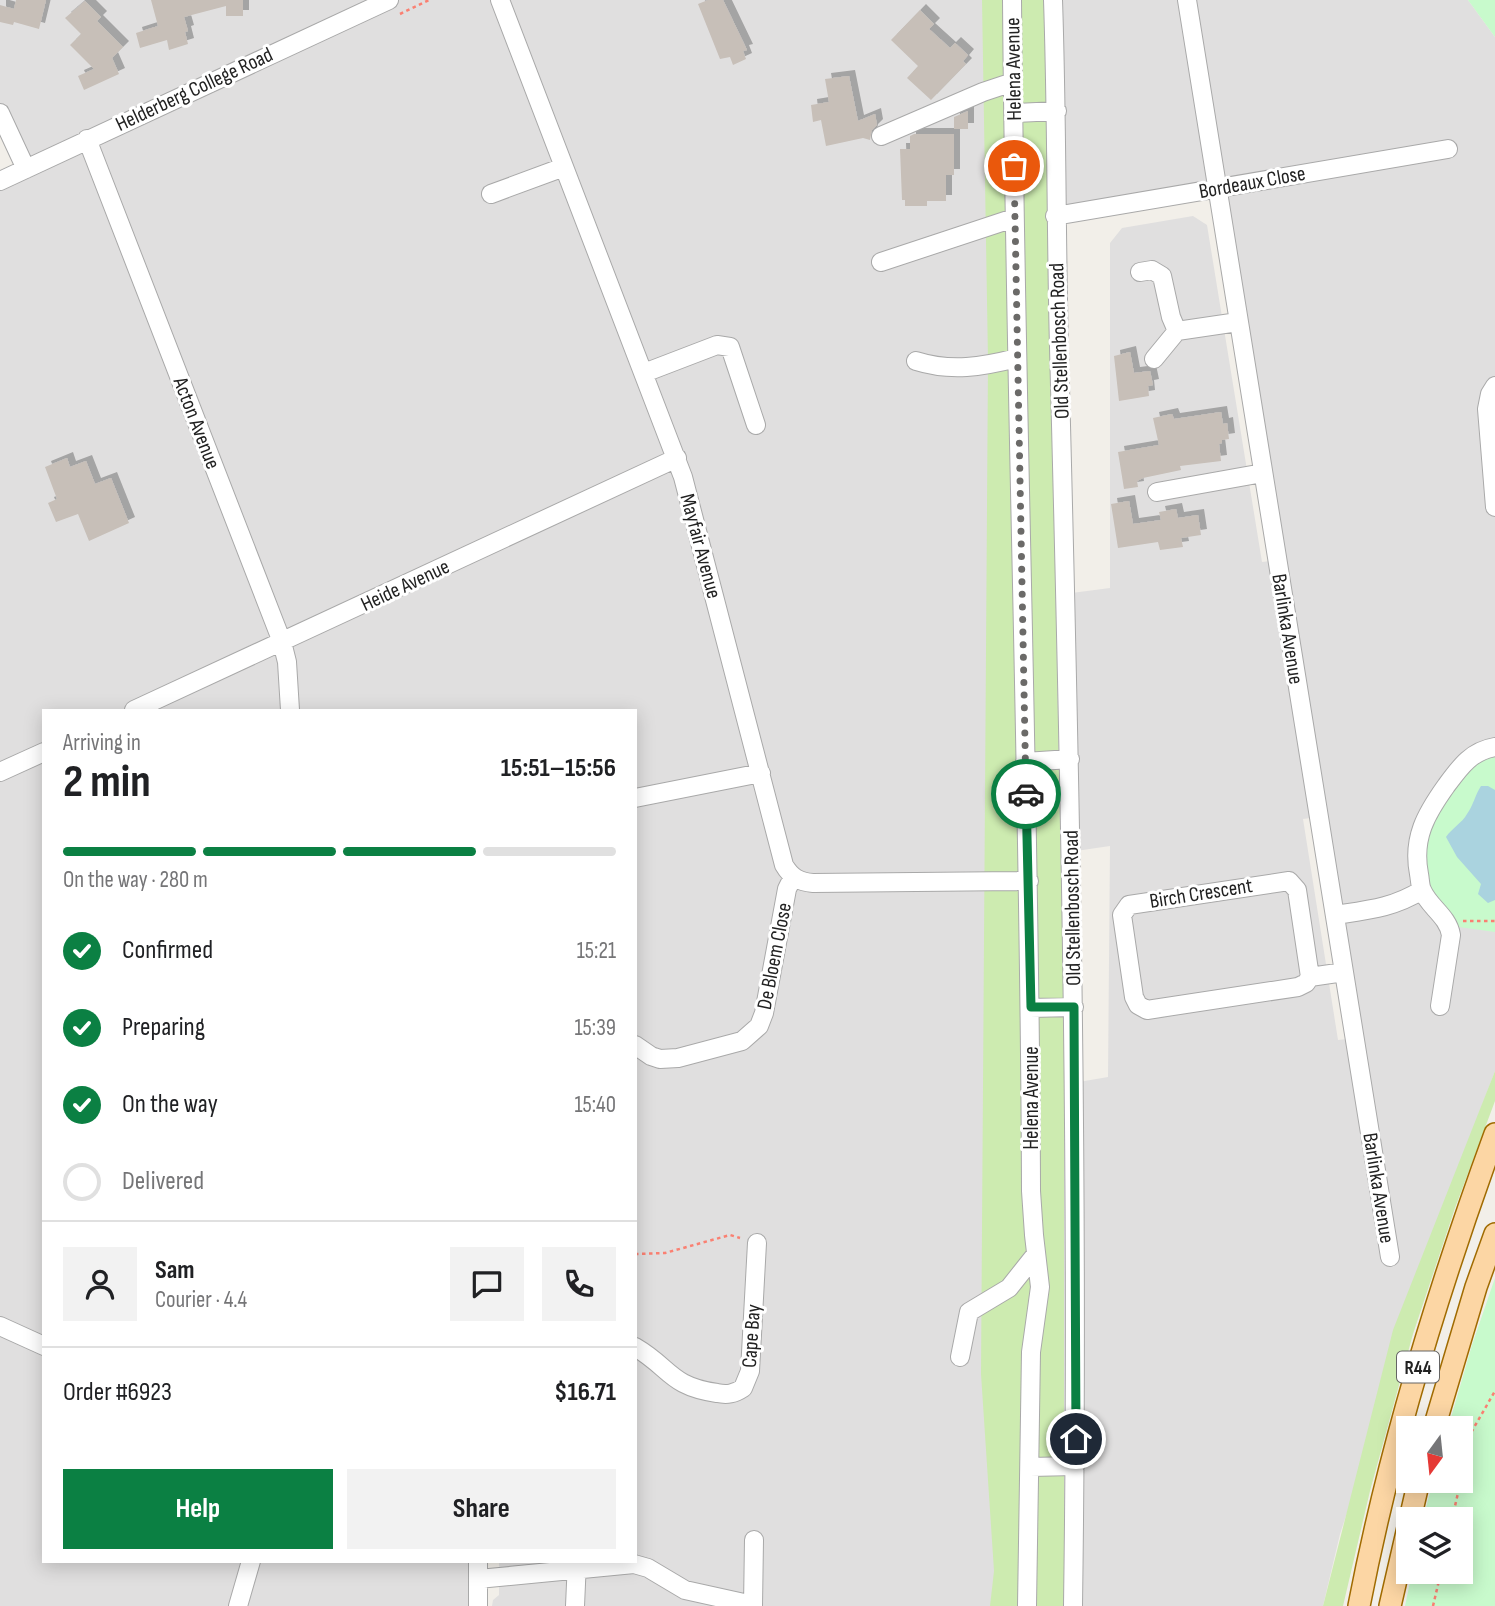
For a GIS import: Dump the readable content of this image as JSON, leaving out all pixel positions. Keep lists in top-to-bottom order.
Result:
{
  "streets": {
    "main road": ["R44"],
    "street": [
      "Helena Avenue",
      "Helderberg College Road",
      "Bordeaux Close",
      "Old Stellenbosch Road",
      "Acton Avenue",
      "Mayfair Avenue",
      "Heide Avenue",
      "Barlinka Avenue",
      "Birch Crescent",
      "De Bloem Close",
      "Cape Bay"
    ]
  },
  "crossings": [
    ["Helderberg College Road", "Acton Avenue"],
    ["Bordeaux Close", "Old Stellenbosch Road"],
    ["Bordeaux Close", "Barlinka Avenue"],
    ["Acton Avenue", "Heide Avenue"],
    ["Mayfair Avenue", "Heide Avenue"],
    ["Mayfair Avenue", "De Bloem Close"],
    ["Barlinka Avenue", "Birch Crescent"]
  ],
  "north": "bottom",
  "page": {
    "heading": ["2 min", "Arriving in", "15:51–15:56"],
    "panel": [
      "Sam",
      "Courier · 4.4",
      "Order #6923",
      "$16.71"
    ],
    "bar": "On the way · 280 m",
    "list": [
      ["Confirmed", "15:21"],
      ["Preparing", "15:39"],
      ["On the way", "15:40"],
      "Delivered"
    ],
    "buttons": ["Help", "Share"]
  }
}
